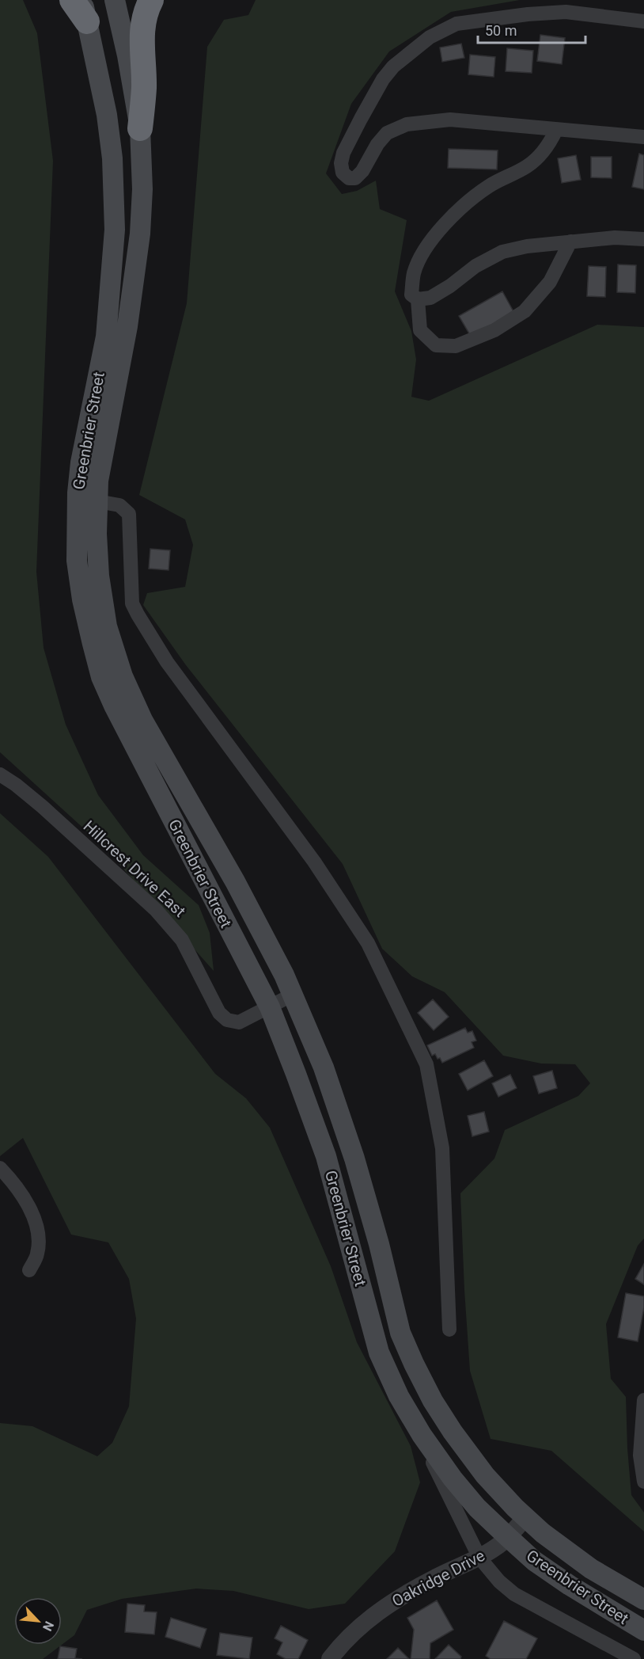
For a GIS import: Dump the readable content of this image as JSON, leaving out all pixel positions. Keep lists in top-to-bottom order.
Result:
{
  "streets": {
    "main road": ["Greenbrier Street"],
    "street": ["Hillcrest Drive East", "Oakridge Drive"]
  },
  "crossings": [
    ["Greenbrier Street", "Hillcrest Drive East"],
    ["Greenbrier Street", "Oakridge Drive"]
  ],
  "scale_bar": "50 m",
  "north": "bottom right"
}
